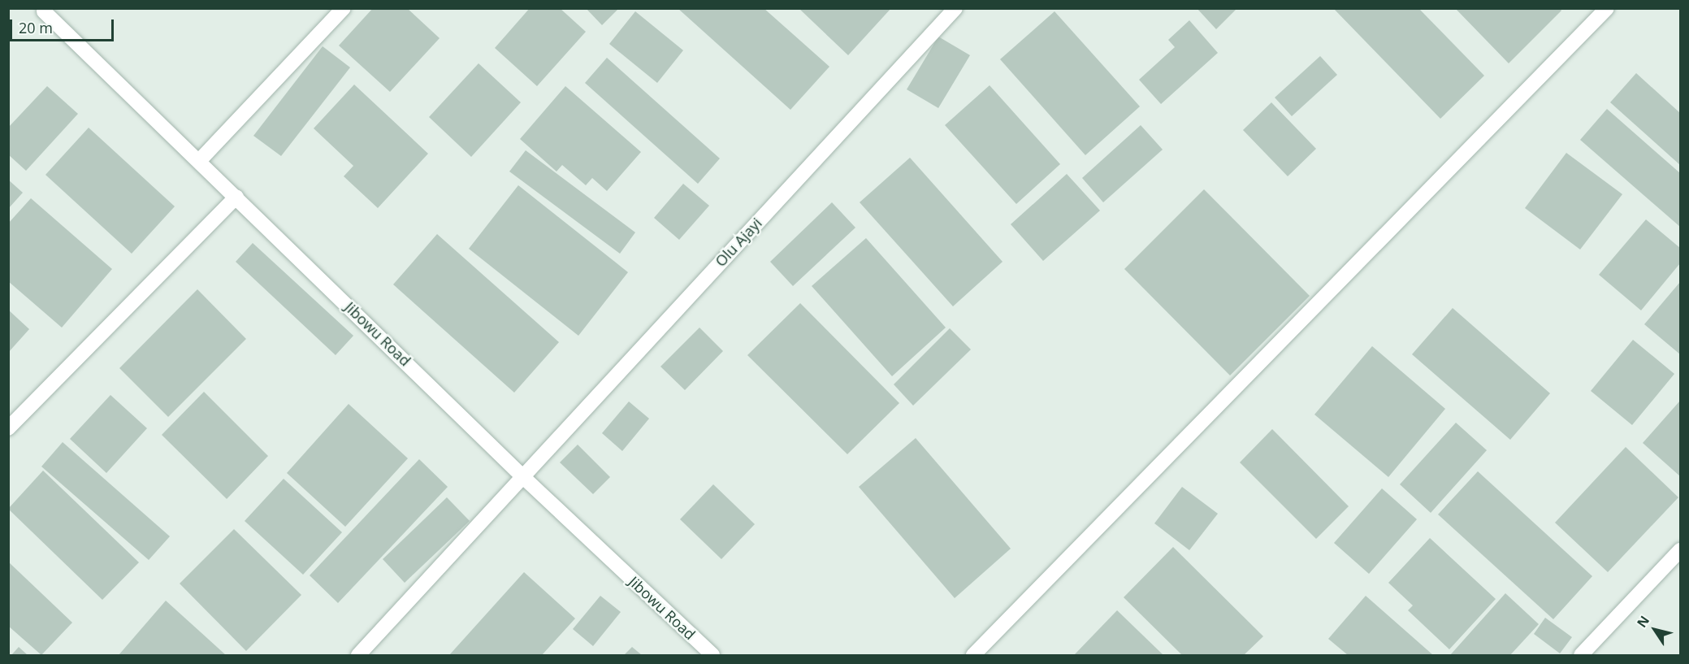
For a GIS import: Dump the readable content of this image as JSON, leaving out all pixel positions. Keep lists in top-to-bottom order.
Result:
{
  "streets": {
    "street": ["Olu Ajayi", "Jibowu Road"]
  },
  "crossings": [
    ["Olu Ajayi", "Jibowu Road"]
  ],
  "scale_bar": "20 m",
  "north": "top left"
}
